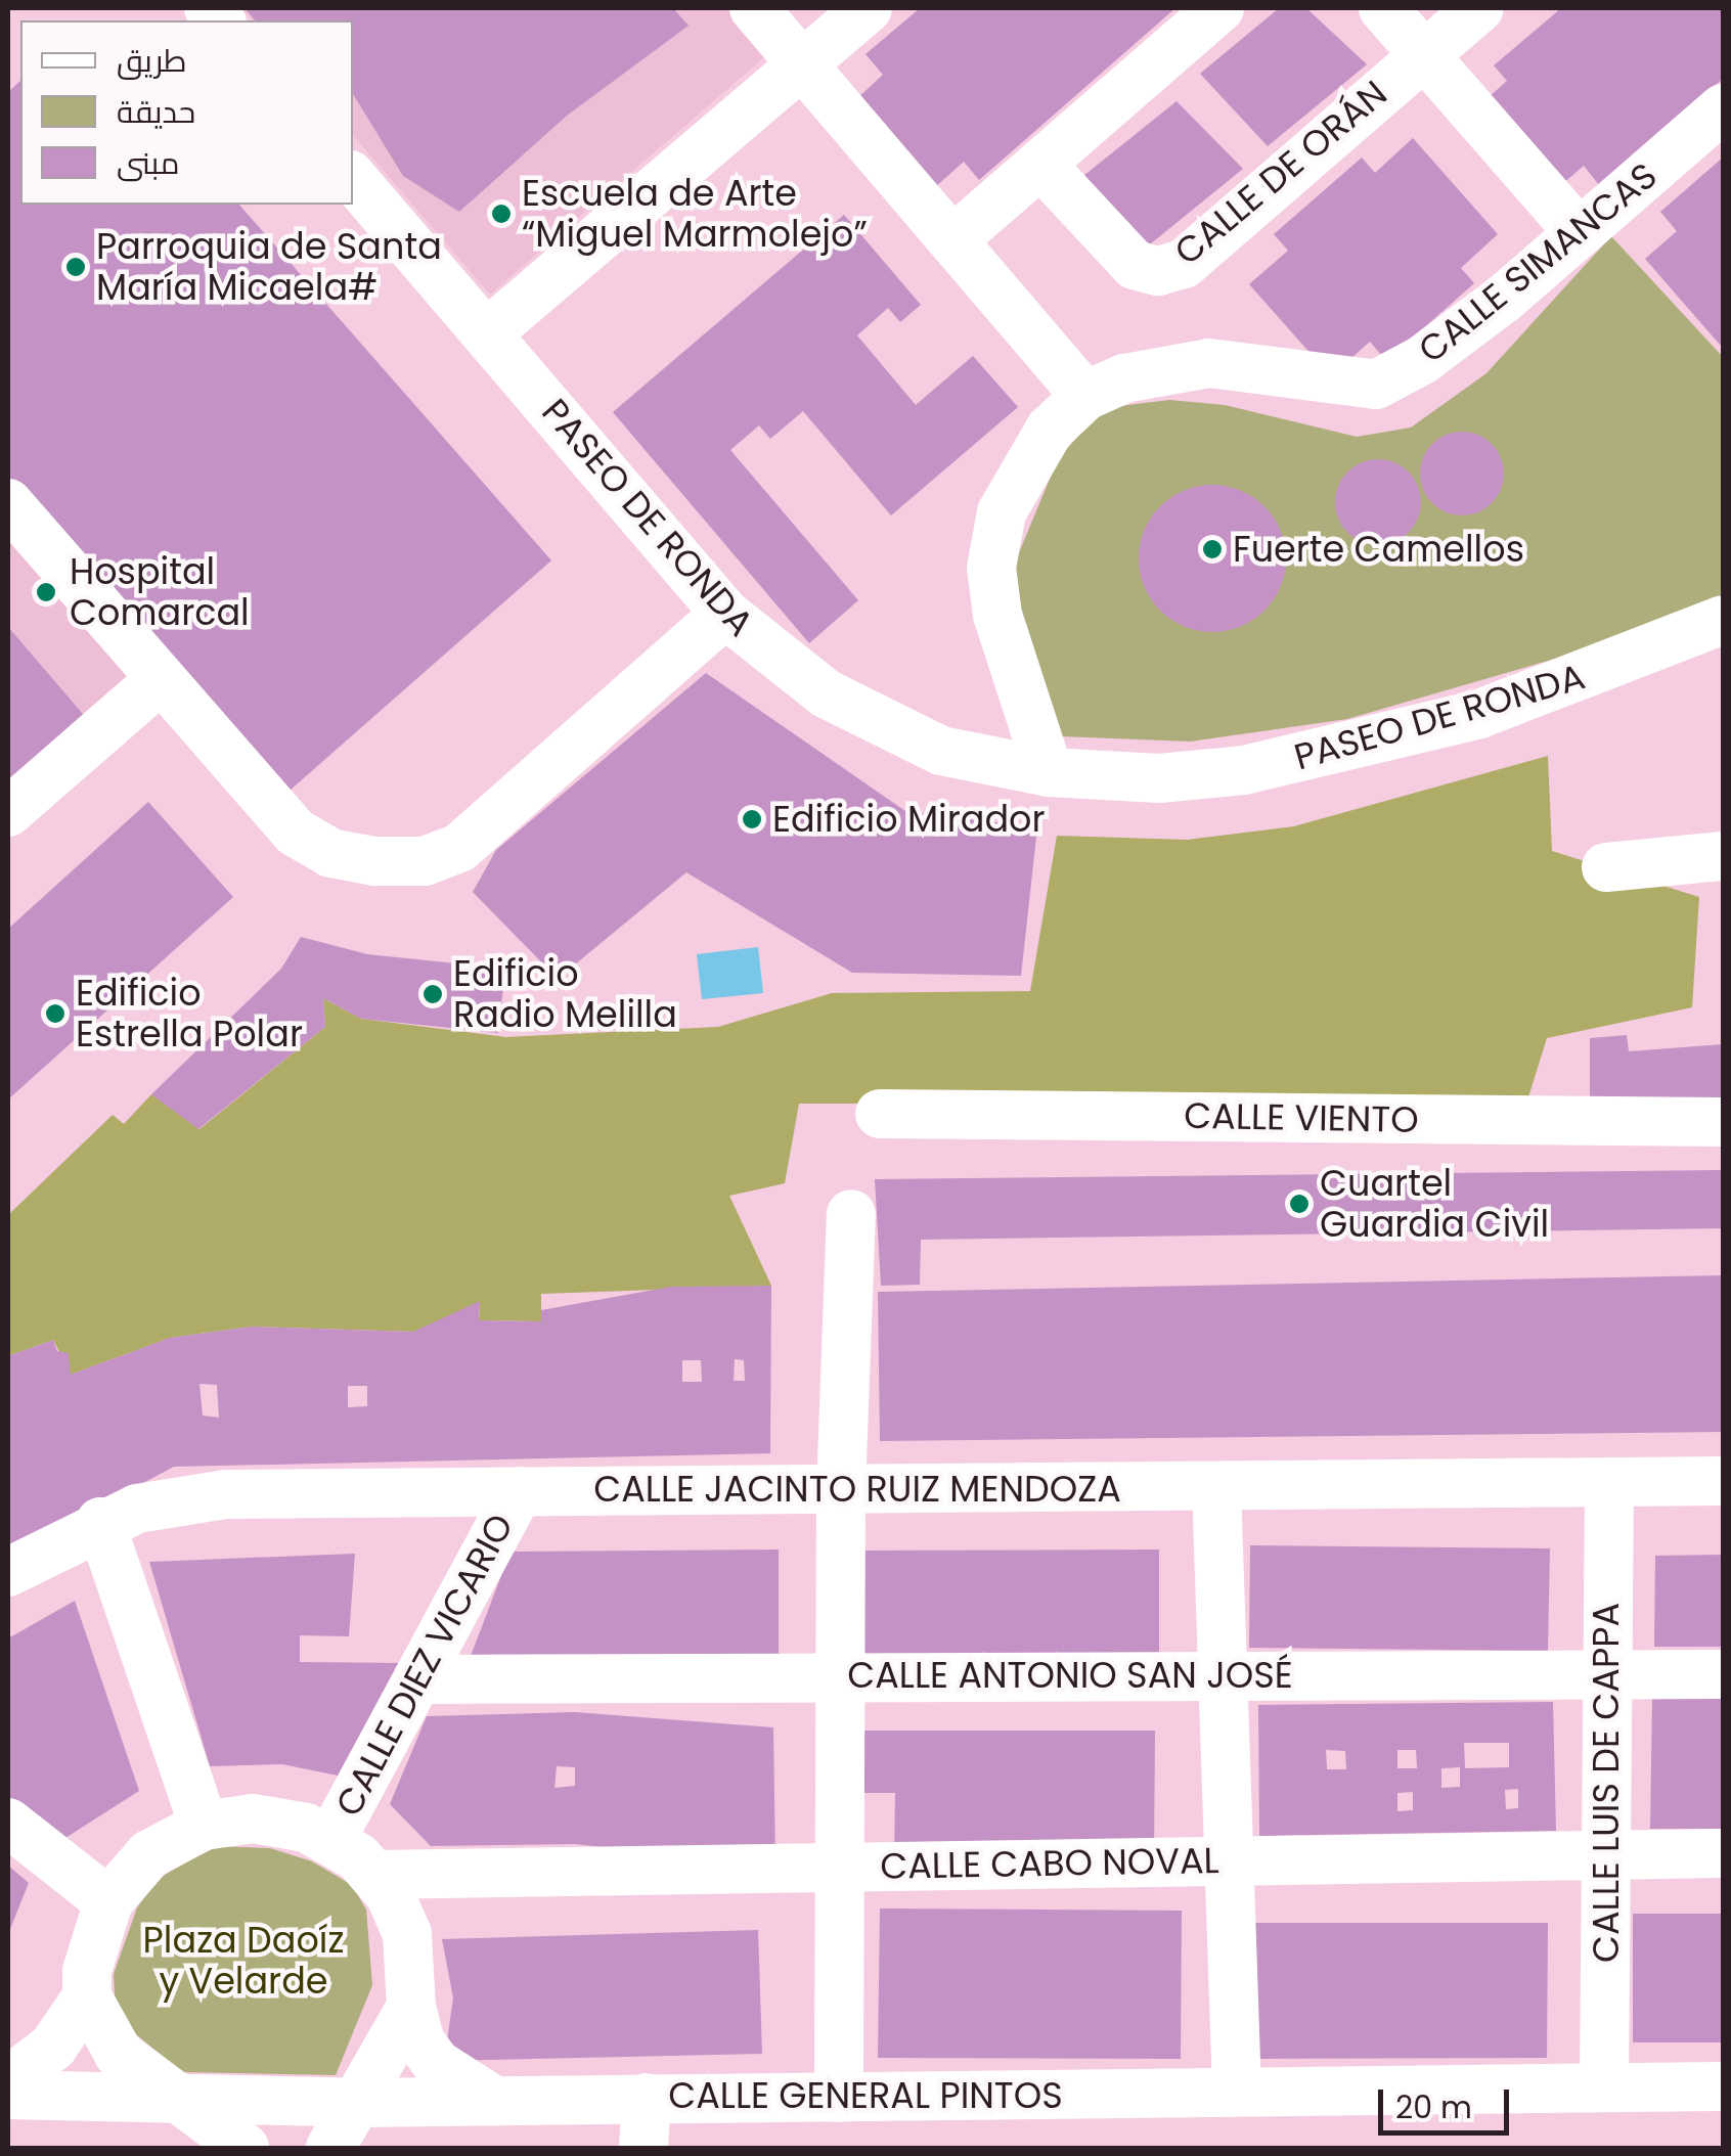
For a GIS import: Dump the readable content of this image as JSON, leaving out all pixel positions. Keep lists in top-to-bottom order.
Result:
{
  "streets": {
    "street": [
      "CALLE DE ORÁN",
      "CALLE SIMANCAS",
      "PASEO DE RONDA",
      "CALLE VIENTO",
      "CALLE JACINTO RUIZ MENDOZA",
      "CALLE DIEZ VICARIO",
      "CALLE ANTONIO SAN JOSÉ",
      "CALLE LUIS DE CAPPA",
      "CALLE CABO NOVAL",
      "CALLE GENERAL PINTOS"
    ]
  },
  "crossings": [
    ["CALLE SIMANCAS", "PASEO DE RONDA"],
    ["CALLE JACINTO RUIZ MENDOZA", "CALLE DIEZ VICARIO"],
    ["CALLE JACINTO RUIZ MENDOZA", "CALLE LUIS DE CAPPA"],
    ["CALLE DIEZ VICARIO", "CALLE ANTONIO SAN JOSÉ"],
    ["CALLE DIEZ VICARIO", "CALLE CABO NOVAL"],
    ["CALLE DIEZ VICARIO", "CALLE GENERAL PINTOS"],
    ["CALLE ANTONIO SAN JOSÉ", "CALLE LUIS DE CAPPA"],
    ["CALLE LUIS DE CAPPA", "CALLE CABO NOVAL"],
    ["CALLE LUIS DE CAPPA", "CALLE GENERAL PINTOS"],
    ["CALLE CABO NOVAL", "CALLE GENERAL PINTOS"]
  ],
  "parks": ["Plaza Daoíz y Velarde"],
  "places": [
    "Escuela de Arte “Miguel Marmolejo”",
    "Parroquia de Santa María Micaela#",
    "Fuerte Camellos",
    "Hospital Comarcal",
    "Edificio Mirador",
    "Edificio Radio Melilla",
    "Edificio Estrella Polar",
    "Cuartel Guardia Civil"
  ],
  "legend": ["طريق", "حديقة", "مبنى"],
  "scale_bar": "20 m"
}
